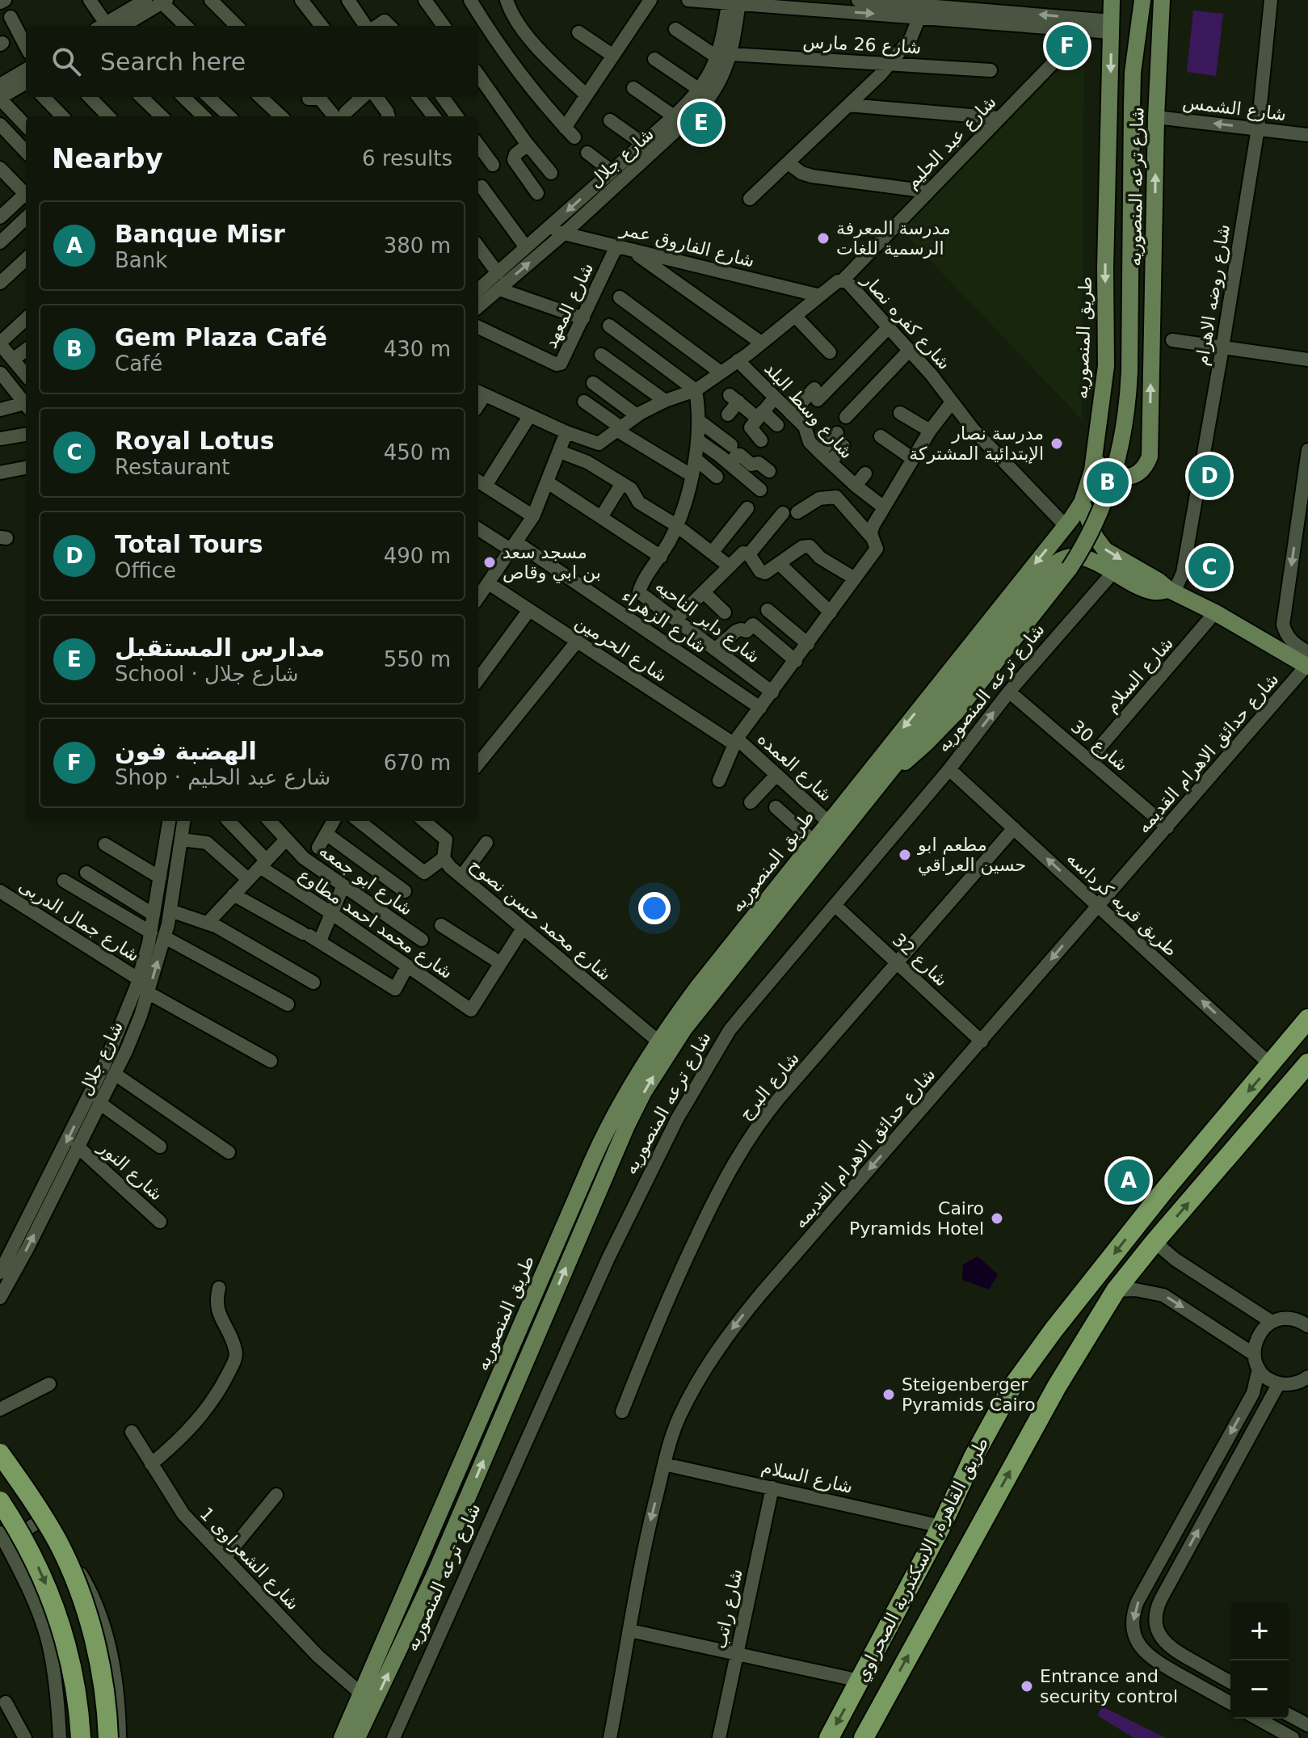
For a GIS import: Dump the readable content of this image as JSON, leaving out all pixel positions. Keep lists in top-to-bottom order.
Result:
{
  "streets": {
    "highway": ["طريق القاهرة, الاسكندرية الصحراوي"],
    "main road": ["شارع ترعه المنصوريه", "طريق المنصوريه"],
    "street": [
      "شارع 26 مارس",
      "شارع الشمس",
      "شارع عبد الحليم",
      "شارع جلال",
      "شارع الفاروق عمر",
      "شارع روضه الاهرام",
      "شارع المعهد",
      "شارع كفره نصار",
      "شارع وسط البلد",
      "شارع الزهراء",
      "شارع داير الناحيه",
      "شارع الحرمين",
      "شارع السلام",
      "شارع 30",
      "شارع حدائق الاهرام القديمه",
      "شارع العمده",
      "شارع ابو جمعه",
      "طريق قريه كرداسه",
      "شارع محمد حسن نصوح",
      "شارع جمال الدربى",
      "شارع محمد احمد مطاوع",
      "شارع 32",
      "شارع البرج",
      "شارع النور",
      "شارع الشعراوى 1",
      "شارع راتب"
    ]
  },
  "crossings": [
    ["شارع 26 مارس", "شارع جلال"],
    ["شارع الشمس", "شارع ترعه المنصوريه"],
    ["شارع الشمس", "شارع روضه الاهرام"],
    ["شارع عبد الحليم", "شارع كفره نصار"],
    ["شارع جلال", "شارع الفاروق عمر"],
    ["شارع جلال", "شارع جمال الدربى"],
    ["شارع جلال", "شارع النور"],
    ["شارع ترعه المنصوريه", "طريق المنصوريه"],
    ["شارع ترعه المنصوريه", "شارع 30"],
    ["شارع ترعه المنصوريه", "طريق قريه كرداسه"],
    ["شارع ترعه المنصوريه", "شارع 32"],
    ["شارع الفاروق عمر", "شارع المعهد"],
    ["شارع الفاروق عمر", "شارع كفره نصار"],
    ["شارع روضه الاهرام", "طريق المنصوريه"],
    ["شارع كفره نصار", "طريق المنصوريه"],
    ["شارع كفره نصار", "شارع وسط البلد"],
    ["شارع كفره نصار", "شارع داير الناحيه"],
    ["طريق المنصوريه", "شارع العمده"],
    ["طريق المنصوريه", "شارع محمد حسن نصوح"],
    ["طريق المنصوريه", "شارع الشعراوى 1"],
    ["شارع الحرمين", "شارع العمده"],
    ["شارع السلام", "شارع 30"],
    ["شارع السلام", "شارع حدائق الاهرام القديمه"],
    ["شارع السلام", "طريق القاهرة, الاسكندرية الصحراوي"],
    ["شارع السلام", "شارع راتب"],
    ["شارع 30", "شارع حدائق الاهرام القديمه"],
    ["شارع حدائق الاهرام القديمه", "طريق قريه كرداسه"],
    ["شارع حدائق الاهرام القديمه", "شارع 32"],
    ["طريق قريه كرداسه", "شارع البرج"],
    ["طريق قريه كرداسه", "طريق القاهرة, الاسكندرية الصحراوي"],
    ["شارع 32", "شارع البرج"]
  ],
  "one_way": ["شارع الشمس", "شارع حدائق الاهرام القديمه", "طريق قريه كرداسه"],
  "places": [
    "مدرسة المعرفة الرسمية للغات",
    "مدرسة نصار الإبتدائية المشتركة",
    "مسجد سعد بن ابي وقاص",
    "مطعم ابو حسين العراقي",
    "Cairo Pyramids Hotel",
    "Steigenberger Pyramids Cairo",
    "Entrance and security control"
  ],
  "page": {
    "pins": [
      "F",
      "E",
      "D",
      "B",
      "C",
      "A"
    ],
    "search": "Search here",
    "heading": ["Nearby", "6 results"],
    "list": [
      {
        "mark": "A",
        "name": "Banque Misr",
        "note": "Bank",
        "value": "380 m"
      },
      {
        "mark": "B",
        "name": "Gem Plaza Café",
        "note": "Café",
        "value": "430 m"
      },
      {
        "mark": "C",
        "name": "Royal Lotus",
        "note": "Restaurant",
        "value": "450 m"
      },
      {
        "mark": "D",
        "name": "Total Tours",
        "note": "Office",
        "value": "490 m"
      },
      {
        "mark": "E",
        "name": "مدارس المستقبل",
        "note": "School · شارع جلال",
        "value": "550 m"
      },
      {
        "mark": "F",
        "name": "الهضبة فون",
        "note": "Shop · شارع عبد الحليم",
        "value": "670 m"
      }
    ],
    "map_buttons": ["+", "−"]
  }
}
